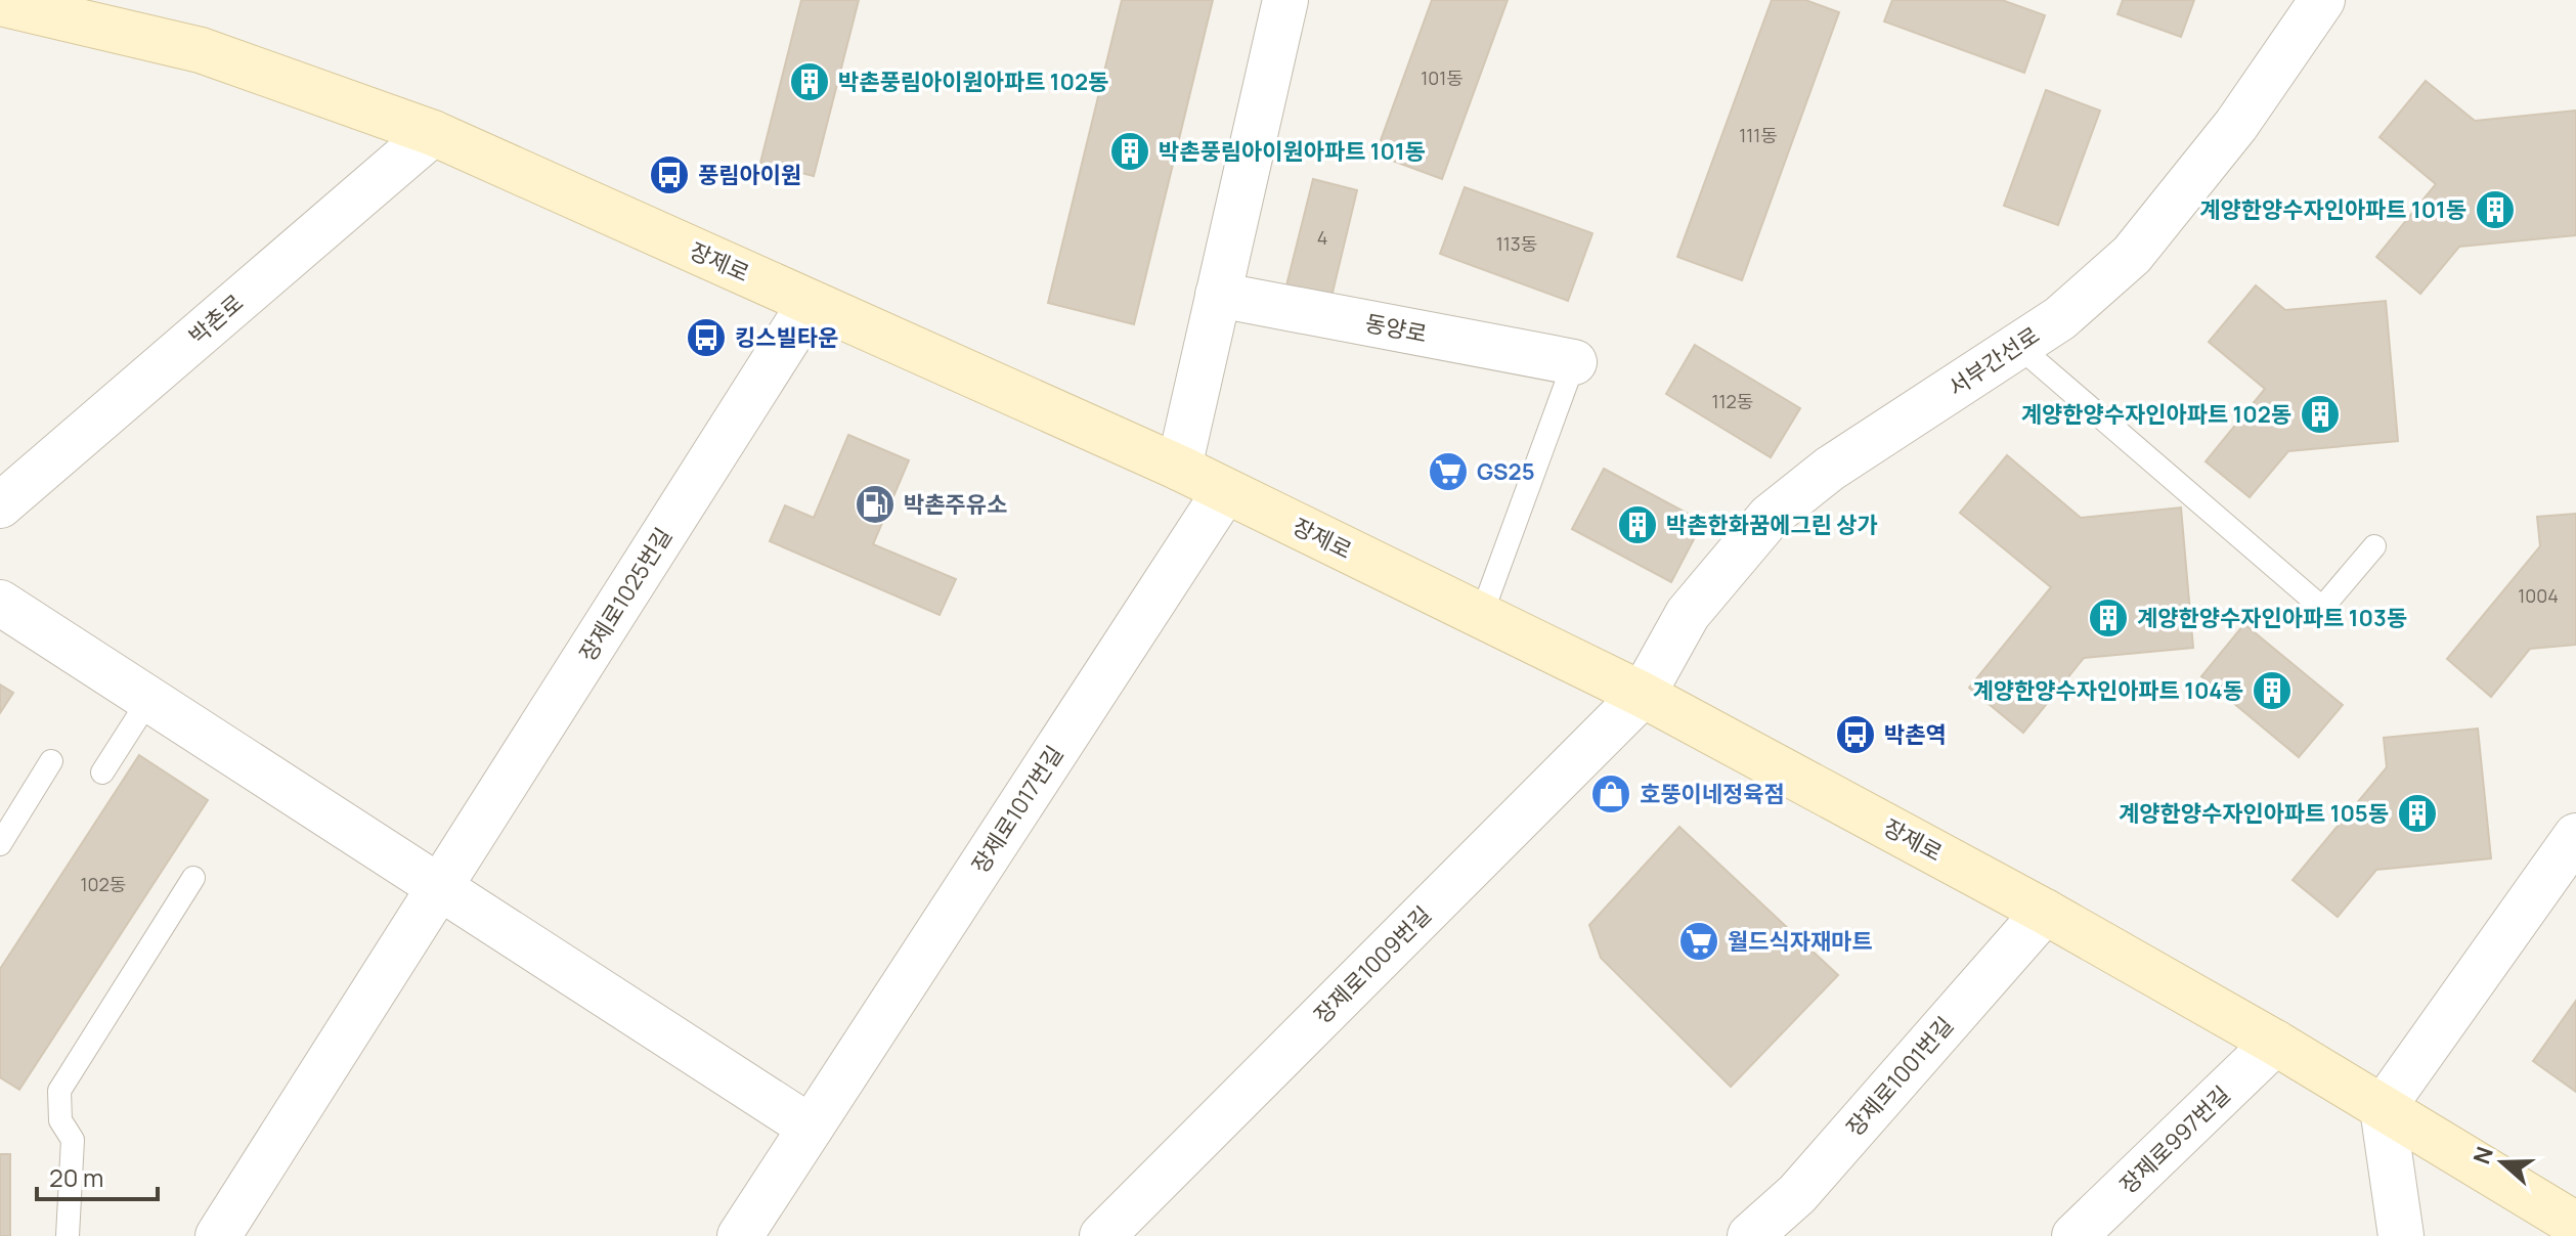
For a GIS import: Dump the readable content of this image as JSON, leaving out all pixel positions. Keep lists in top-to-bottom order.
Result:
{
  "streets": {
    "main road": ["장제로"],
    "street": [
      "박촌로",
      "동양로",
      "서부간선로",
      "장제로1025번길",
      "장제로1017번길",
      "장제로1009번길",
      "장제로1001번길",
      "장제로997번길"
    ]
  },
  "crossings": [
    ["장제로", "박촌로"],
    ["장제로", "서부간선로"],
    ["장제로", "장제로1025번길"],
    ["장제로", "장제로1017번길"],
    ["장제로", "장제로1009번길"],
    ["장제로", "장제로1001번길"],
    ["장제로", "장제로997번길"],
    ["서부간선로", "장제로1009번길"]
  ],
  "places": {
    "building": [
      "박촌풍림아이원아파트 102동",
      "박촌풍림아이원아파트 101동",
      "계양한양수자인아파트 101동",
      "계양한양수자인아파트 102동",
      "박촌한화꿈에그린 상가",
      "계양한양수자인아파트 103동",
      "계양한양수자인아파트 104동",
      "계양한양수자인아파트 105동"
    ],
    "bus stop": ["풍림아이원", "킹스빌타운", "박촌역"],
    "supermarket": ["GS25", "월드식자재마트"],
    "fuel station": ["박촌주유소"],
    "shop": ["호뚱이네정육점"]
  },
  "house_numbers": [
    "101동",
    "111동",
    "4",
    "113동",
    "112동",
    "1004",
    "102동"
  ],
  "scale_bar": "20 m",
  "north": "left"
}
